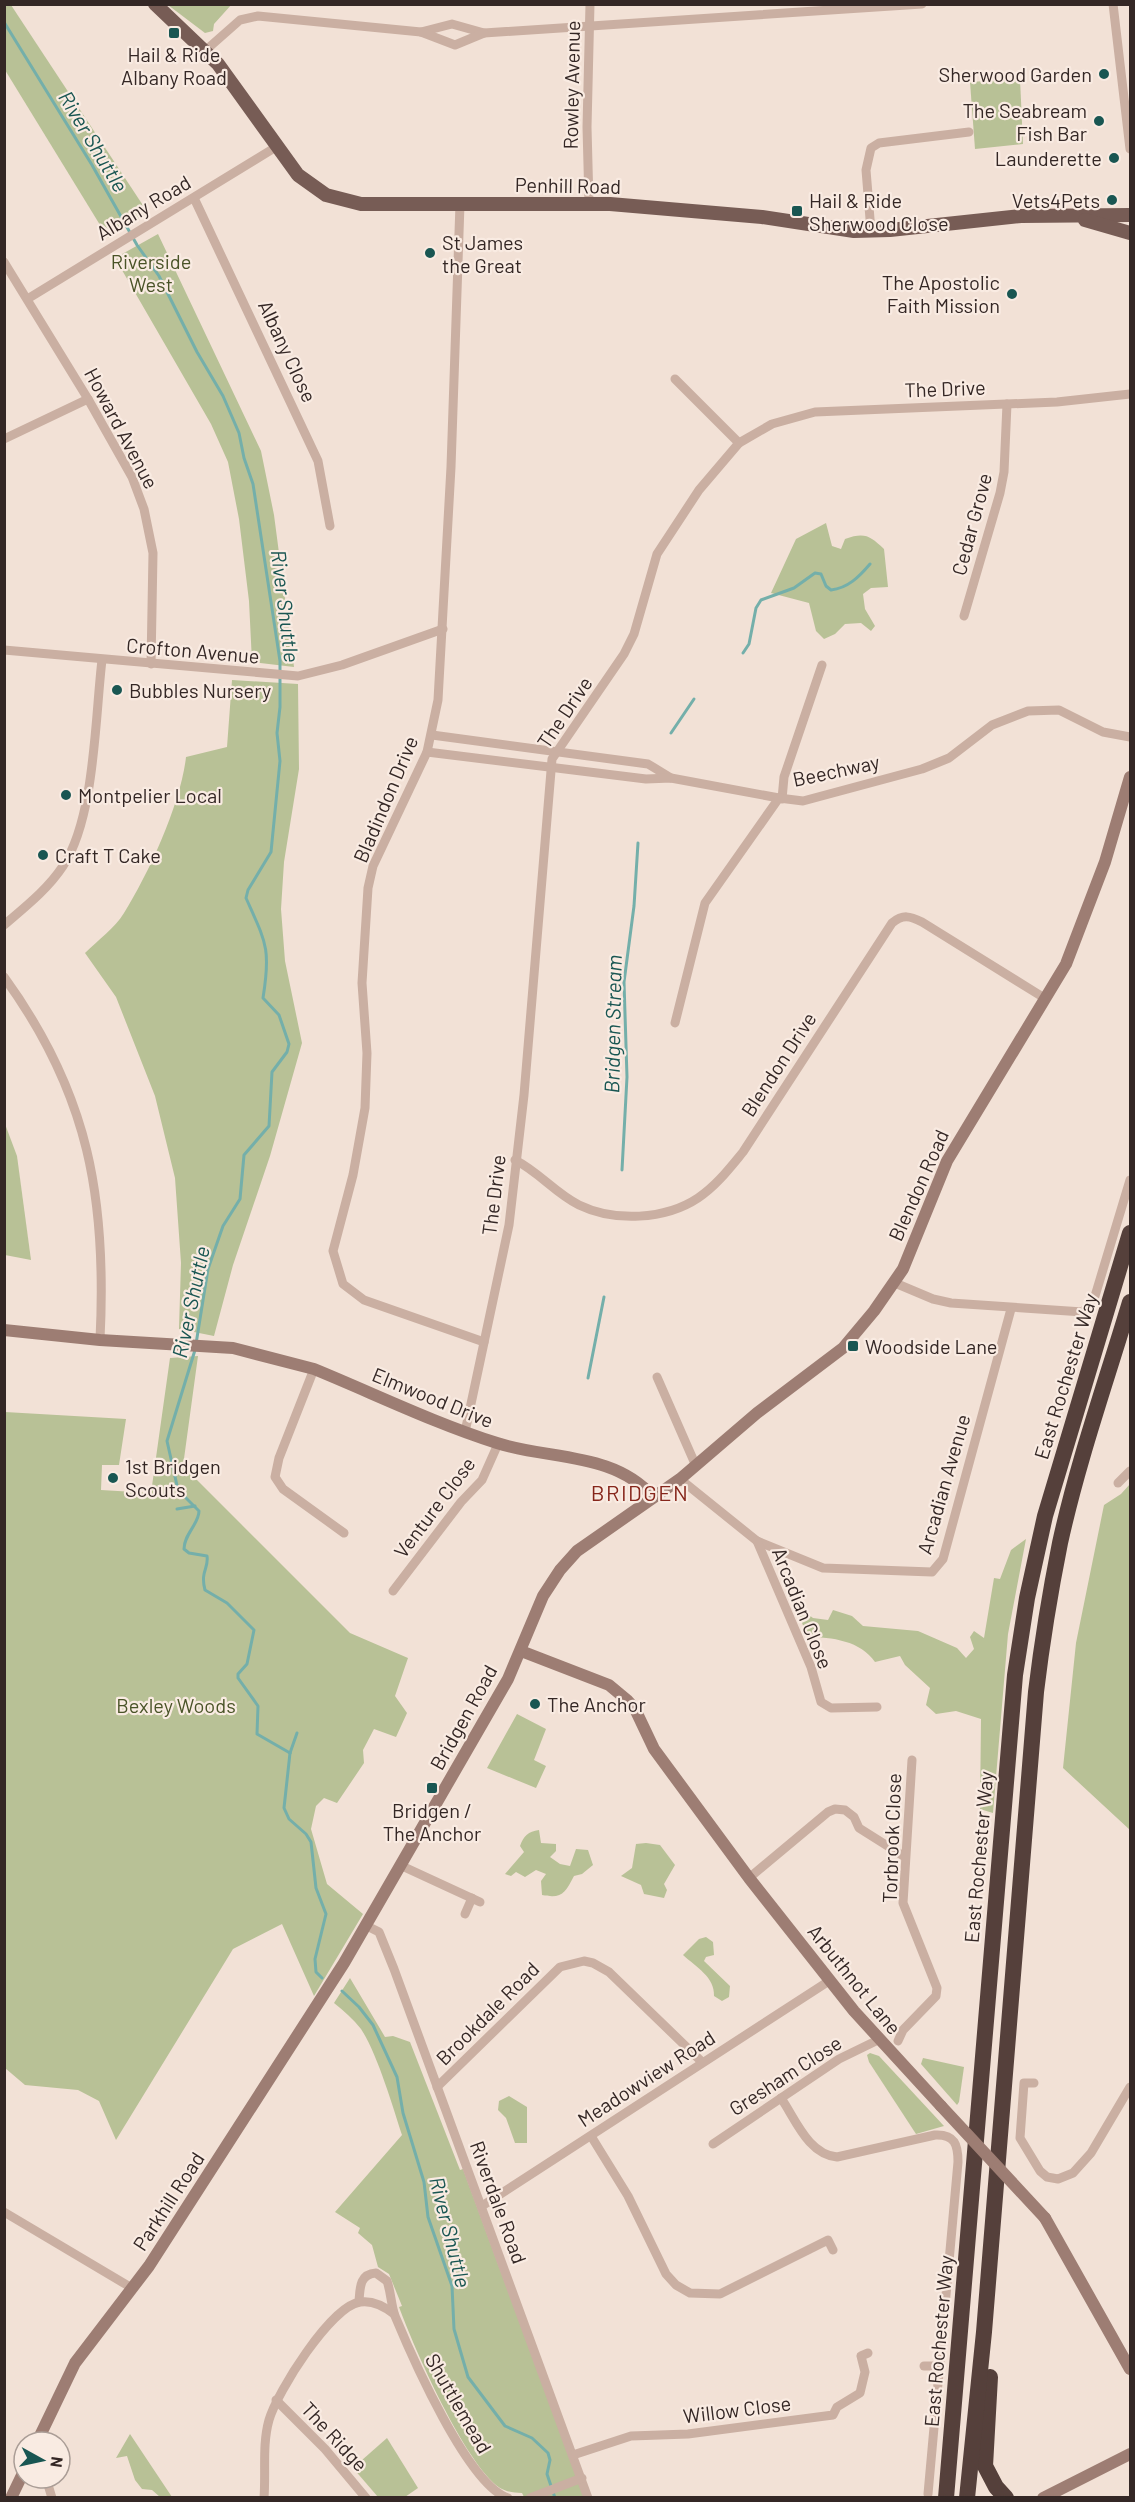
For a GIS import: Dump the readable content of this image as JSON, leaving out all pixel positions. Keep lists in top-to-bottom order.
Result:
{
  "streets": {
    "highway": ["East Rochester Way"],
    "main road": [
      "Penhill Road",
      "Blendon Road",
      "Elmwood Drive",
      "Bridgen Road",
      "Arbuthnot Lane",
      "Parkhill Road"
    ],
    "street": [
      "Rowley Avenue",
      "Albany Road",
      "Albany Close",
      "The Drive",
      "Howard Avenue",
      "Cedar Grove",
      "Crofton Avenue",
      "Beechway",
      "Bladindon Drive",
      "Blendon Drive",
      "Arcadian Avenue",
      "Venture Close",
      "Arcadian Close",
      "Torbrook Close",
      "Brookdale Road",
      "Gresham Close",
      "Meadowview Road",
      "Riverdale Road",
      "Shuttlemead",
      "Willow Close",
      "The Ridge"
    ]
  },
  "crossings": [
    ["Rowley Avenue", "Penhill Road"],
    ["Penhill Road", "Albany Road"],
    ["Penhill Road", "Bladindon Drive"],
    ["Albany Road", "Albany Close"],
    ["Albany Road", "Howard Avenue"],
    ["The Drive", "Cedar Grove"],
    ["The Drive", "Bladindon Drive"],
    ["The Drive", "Blendon Drive"],
    ["The Drive", "Elmwood Drive"],
    ["Howard Avenue", "Crofton Avenue"],
    ["Crofton Avenue", "Bladindon Drive"],
    ["Blendon Drive", "Blendon Road"],
    ["Blendon Road", "Elmwood Drive"],
    ["Blendon Road", "Arcadian Avenue"],
    ["Blendon Road", "Bridgen Road"],
    ["Elmwood Drive", "Venture Close"],
    ["Elmwood Drive", "Bridgen Road"],
    ["Arcadian Avenue", "Arcadian Close"],
    ["Bridgen Road", "Arbuthnot Lane"],
    ["Bridgen Road", "Parkhill Road"],
    ["Bridgen Road", "Riverdale Road"],
    ["Arbuthnot Lane", "Gresham Close"],
    ["Arbuthnot Lane", "Meadowview Road"],
    ["Brookdale Road", "Meadowview Road"],
    ["Brookdale Road", "Riverdale Road"],
    ["Meadowview Road", "Riverdale Road"],
    ["Riverdale Road", "Willow Close"]
  ],
  "districts": ["BRIDGEN"],
  "water": ["River Shuttle", "Bridgen Stream"],
  "parks": ["Riverside West", "Bexley Woods"],
  "places": {
    "transit": [
      "Hail & Ride Albany Road",
      "Hail & Ride Sherwood Close",
      "Woodside Lane",
      "Bridgen / The Anchor"
    ],
    "other": [
      "Sherwood Garden",
      "The Seabream Fish Bar",
      "Launderette",
      "Vets4Pets",
      "St James the Great",
      "The Apostolic Faith Mission",
      "Bubbles Nursery",
      "Montpelier Local",
      "Craft T Cake",
      "1st Bridgen Scouts",
      "The Anchor"
    ]
  },
  "north": "right"
}
